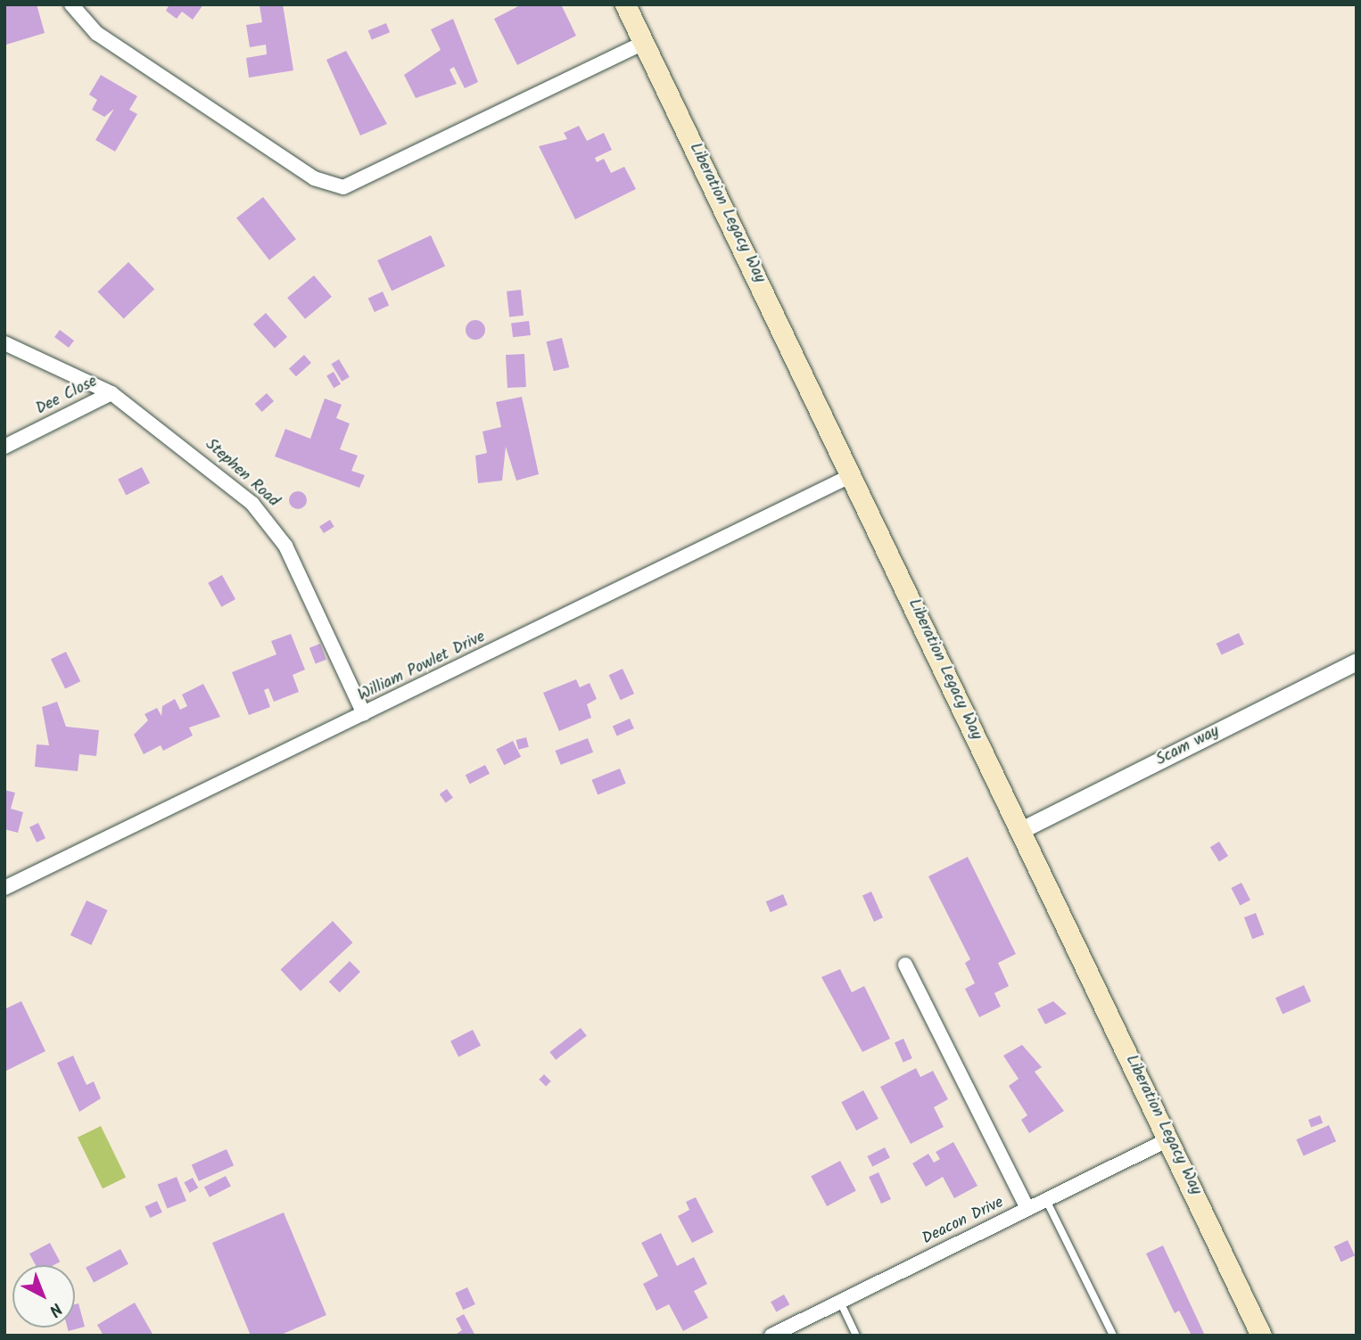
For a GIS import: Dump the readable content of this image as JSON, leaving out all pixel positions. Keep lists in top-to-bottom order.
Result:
{
  "streets": {
    "main road": ["Liberation Legacy Way"],
    "street": [
      "Dee Close",
      "Stephen Road",
      "William Powlet Drive",
      "Scam way",
      "Deacon Drive"
    ]
  },
  "crossings": [
    ["Liberation Legacy Way", "William Powlet Drive"],
    ["Liberation Legacy Way", "Scam way"],
    ["Liberation Legacy Way", "Deacon Drive"],
    ["Dee Close", "Stephen Road"],
    ["Stephen Road", "William Powlet Drive"]
  ],
  "north": "bottom right"
}
